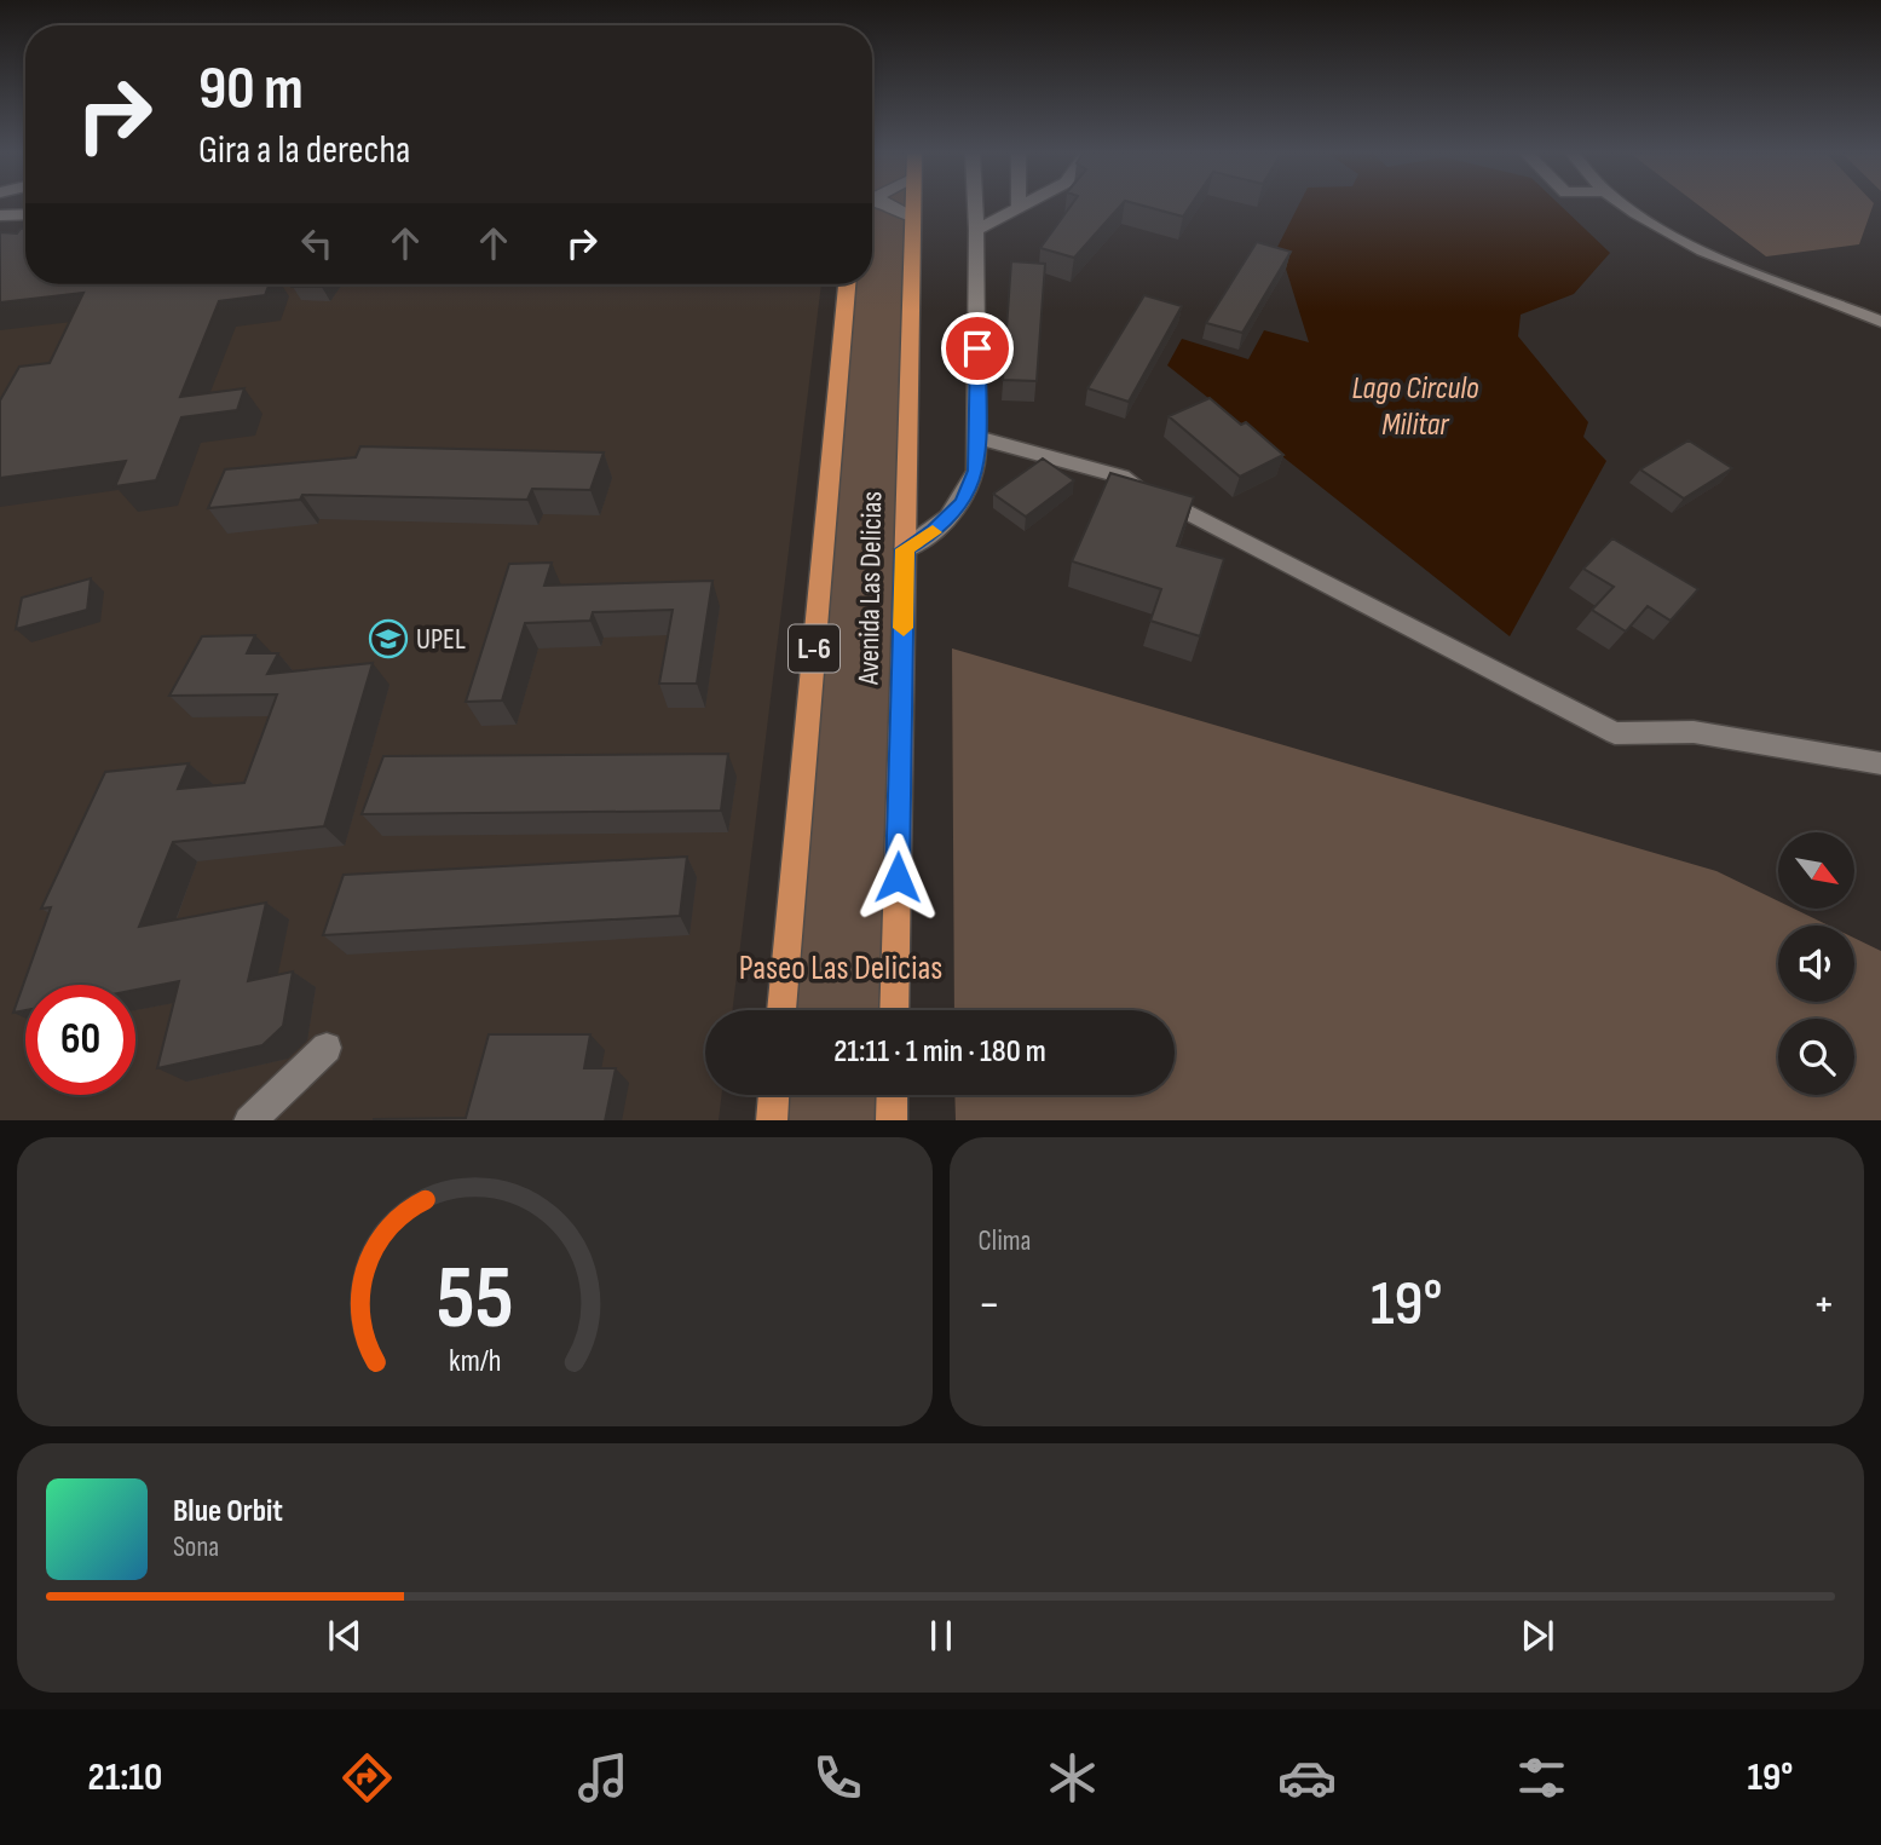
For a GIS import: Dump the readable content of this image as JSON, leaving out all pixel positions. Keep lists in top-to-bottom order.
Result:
{
  "streets": {
    "main road": ["Avenida Las Delicias", "L-6"]
  },
  "water": ["Lago Circulo Militar"],
  "parks": ["Paseo Las Delicias"],
  "places": {
    "school or university": ["UPEL"]
  },
  "north": "bottom right",
  "page": {
    "turn": ["90 m", "Gira a la derecha"],
    "limit": "60",
    "trip": "21:11 · 1 min · 180 m",
    "tile": "Clima",
    "heat": ["−", "19°", "+"],
    "song": ["Blue Orbit", "Sona"],
    "tabs": ["21:10", "19°"],
    "gauge": ["55", "km/h"]
  }
}
